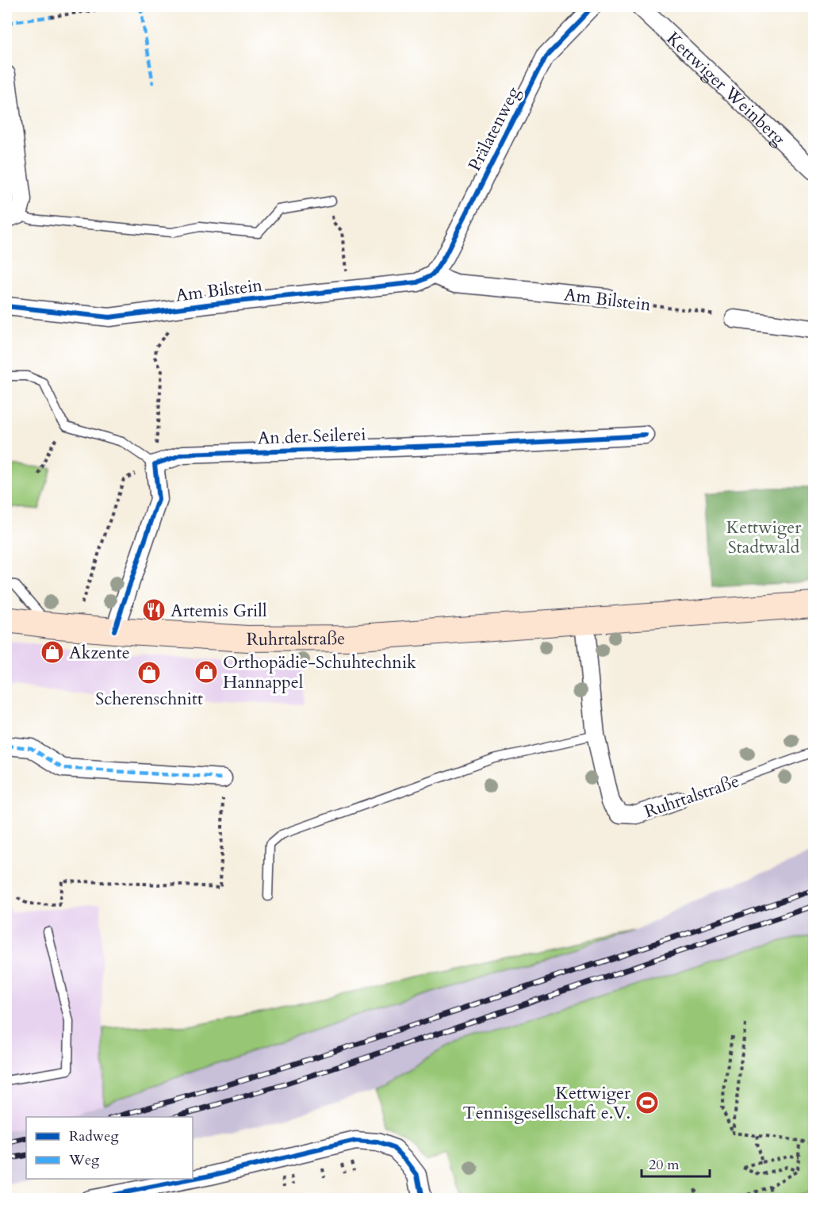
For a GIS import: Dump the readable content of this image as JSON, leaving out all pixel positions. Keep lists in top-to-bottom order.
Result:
{
  "streets": {
    "main road": ["Ruhrtalstraße"],
    "street": [
      "Kettwiger Weinberg",
      "Prälatenweg",
      "Am Bilstein",
      "An der Seilerei"
    ]
  },
  "crossings": [
    ["Prälatenweg", "Am Bilstein"]
  ],
  "parks": ["Kettwiger Stadtwald"],
  "places": {
    "restaurant": ["Artemis Grill"],
    "shop": ["Akzente", "Orthopädie-Schuhtechnik Hannappel", "Scherenschnitt"],
    "sports": ["Kettwiger Tennisgesellschaft e.V."]
  },
  "legend": ["Radweg", "Weg"],
  "scale_bar": "20 m"
}
